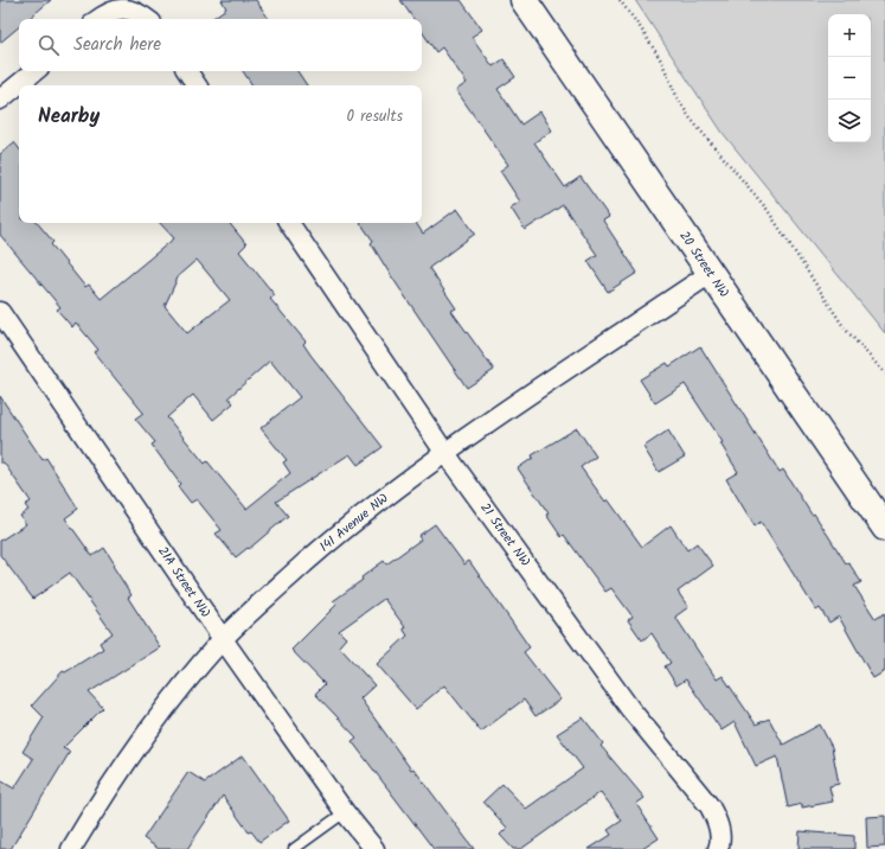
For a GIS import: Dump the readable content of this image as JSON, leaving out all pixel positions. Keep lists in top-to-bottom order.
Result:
{
  "streets": {
    "street": [
      "20 Street NW",
      "141 Avenue NW",
      "21 Street NW",
      "21A Street NW"
    ]
  },
  "crossings": [
    ["20 Street NW", "141 Avenue NW"],
    ["141 Avenue NW", "21 Street NW"],
    ["141 Avenue NW", "21A Street NW"]
  ],
  "page": {
    "map_buttons": ["+", "−"],
    "search": "Search here",
    "heading": ["Nearby", "0 results"]
  }
}
